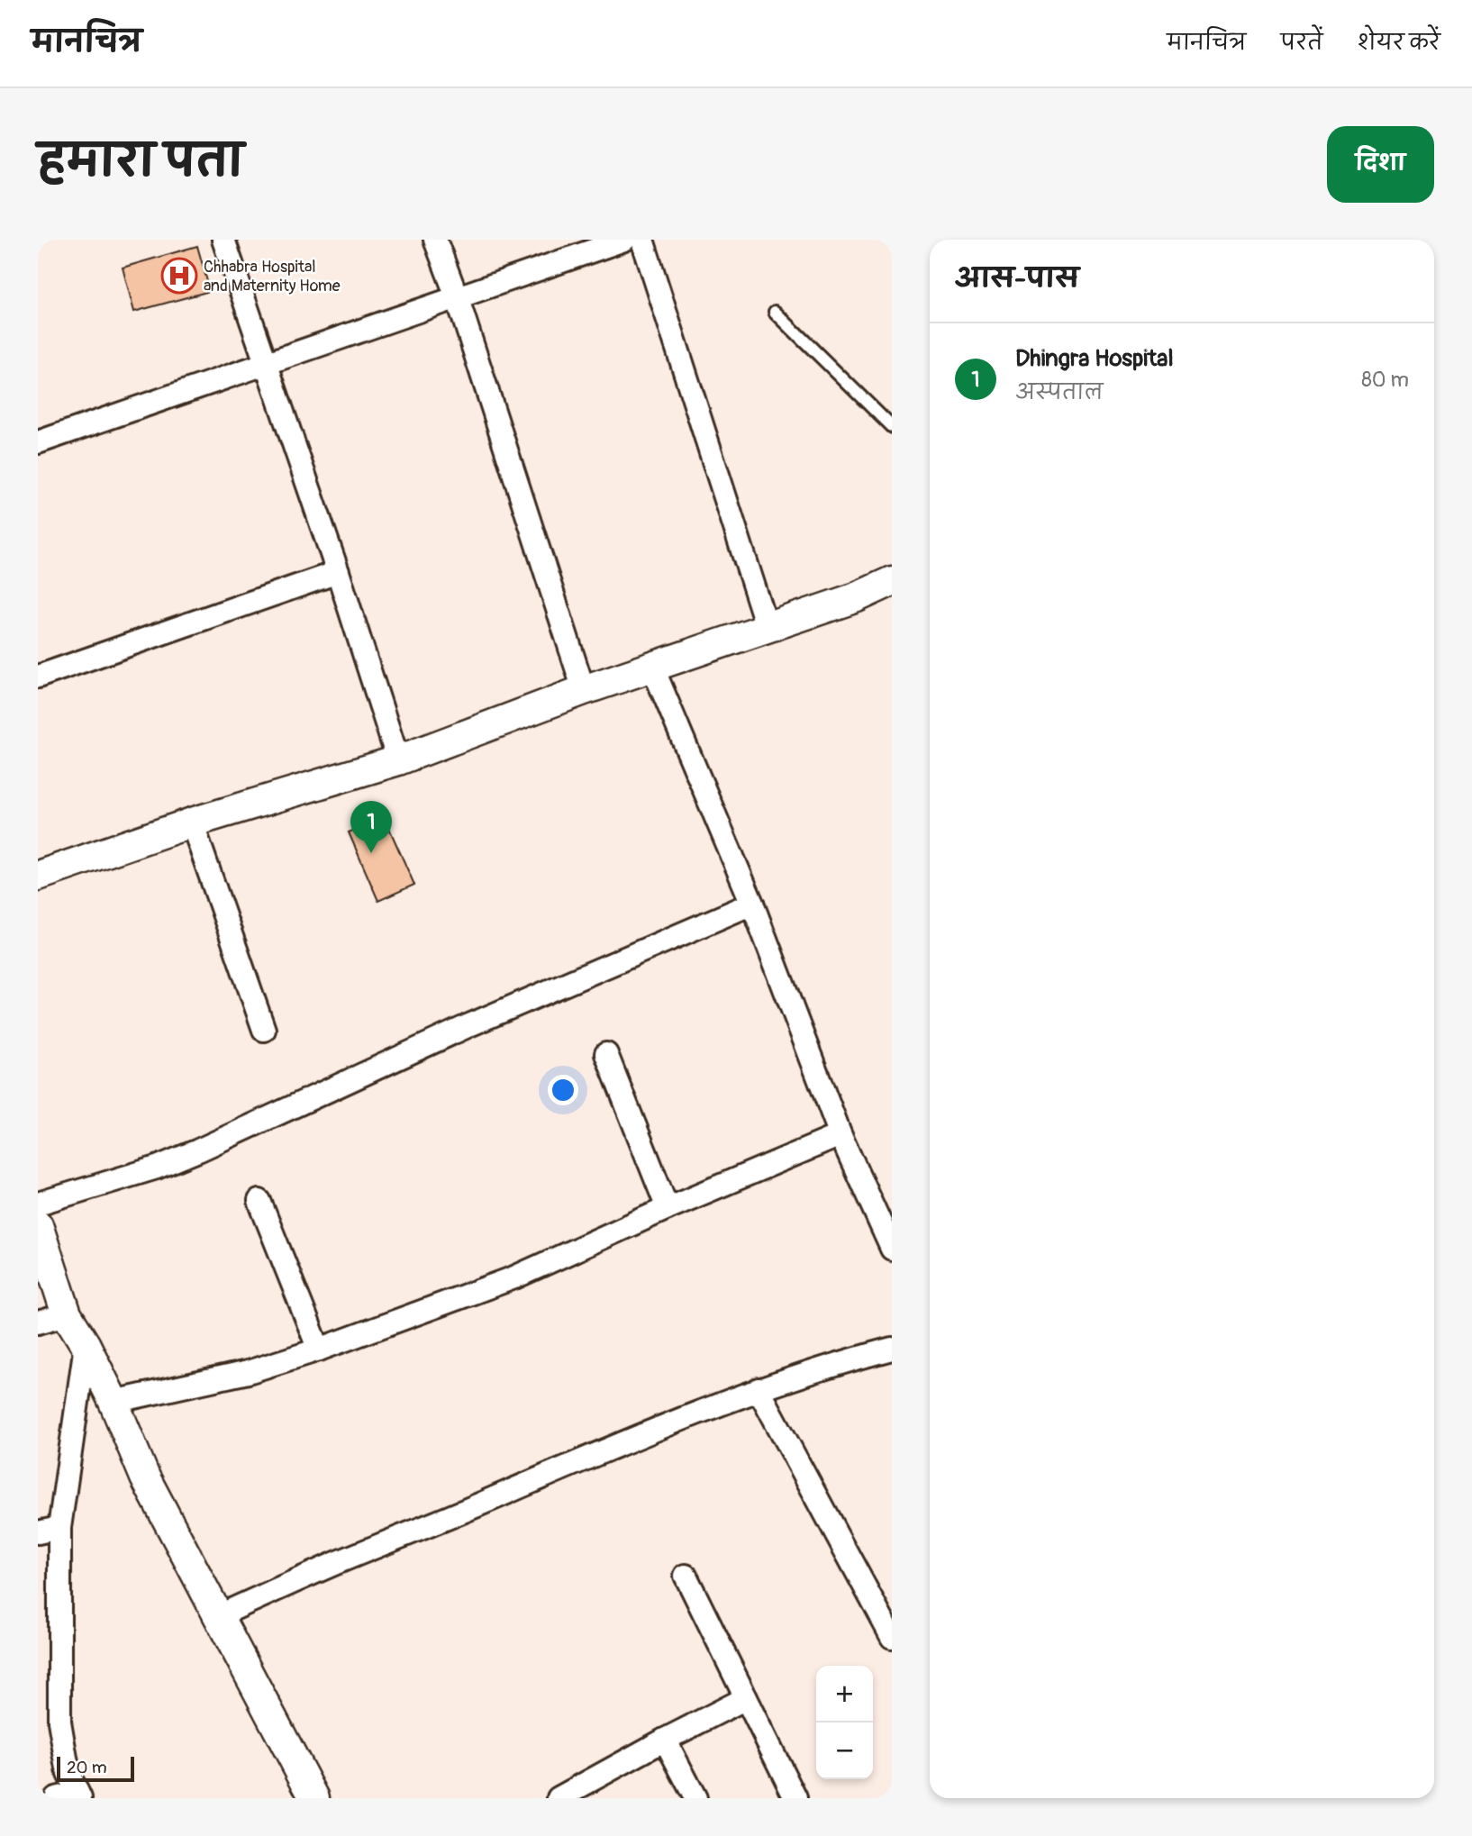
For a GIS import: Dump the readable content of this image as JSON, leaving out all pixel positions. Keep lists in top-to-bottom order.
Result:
{
  "places": {
    "hospital": ["Chhabra Hospital and Maternity Home"]
  },
  "scale_bar": "20 m",
  "page": {
    "header": "मानचित्र",
    "nav": ["मानचित्र", "परतें", "शेयर करें"],
    "title": "हमारा पता",
    "buttons": "दिशा",
    "heading": "आस-पास",
    "list": [
      {
        "mark": "1",
        "name": "Dhingra Hospital",
        "note": "अस्पताल",
        "value": "80 m"
      }
    ],
    "pins": "1",
    "map_buttons": ["+", "−"],
    "scale": "20 m"
  }
}
